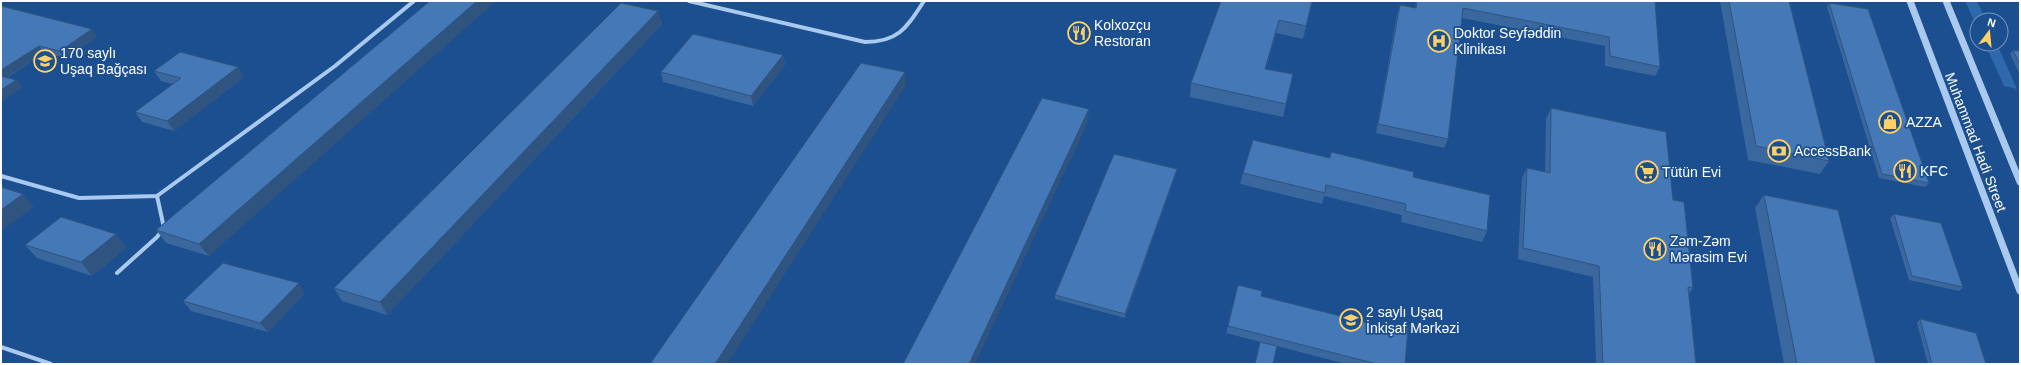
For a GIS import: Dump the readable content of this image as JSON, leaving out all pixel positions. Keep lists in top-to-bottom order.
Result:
{
  "streets": {
    "street": ["Muhammad Hadi Street"]
  },
  "places": {
    "restaurant": ["Kolxozçu Restoran", "KFC", "Zәm-Zәm Mәrasim Evi"],
    "hospital": ["Doktor Seyfәddin Klinikası"],
    "school or university": ["170 saylı Uşaq Bağçası", "2 saylı Uşaq İnkişaf Mərkəzi"],
    "shop": ["AZZA"],
    "bank": ["AccessBank"],
    "supermarket": ["Tütün Evi"]
  },
  "north": "top"
}
